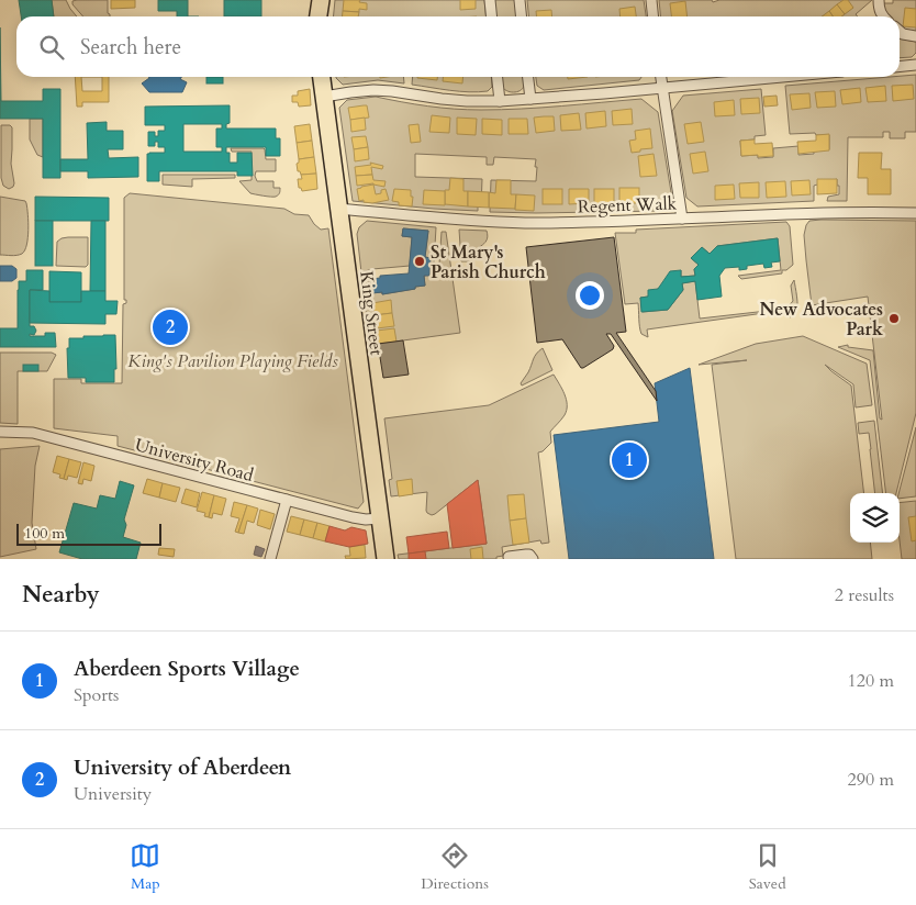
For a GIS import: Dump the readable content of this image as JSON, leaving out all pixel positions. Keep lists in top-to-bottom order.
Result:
{
  "streets": {
    "main road": ["King Street"],
    "street": ["Regent Walk", "University Road"]
  },
  "crossings": [
    ["Regent Walk", "King Street"],
    ["King Street", "University Road"]
  ],
  "parks": ["King's Pavilion Playing Fields"],
  "places": ["St Mary's Parish Church", "New Advocates Park"],
  "scale_bar": "100 m",
  "page": {
    "search": "Search here",
    "pins": ["2", "1"],
    "scale": "100 m",
    "heading": ["Nearby", "2 results"],
    "list": [
      {
        "mark": "1",
        "name": "Aberdeen Sports Village",
        "note": "Sports",
        "value": "120 m"
      },
      {
        "mark": "2",
        "name": "University of Aberdeen",
        "note": "University",
        "value": "290 m"
      }
    ],
    "nav": ["Map", "Directions", "Saved"]
  }
}
